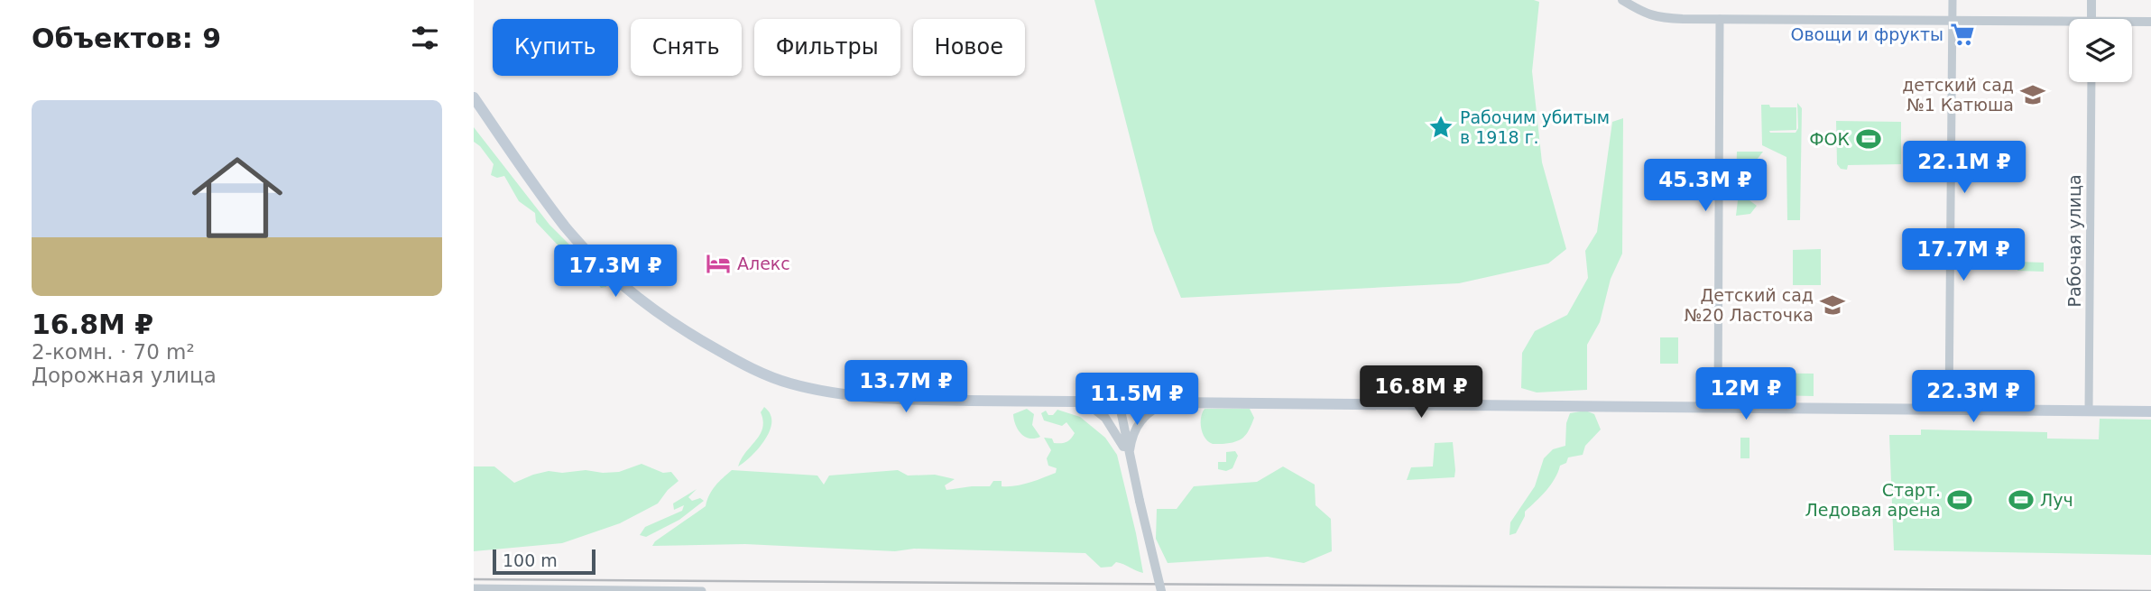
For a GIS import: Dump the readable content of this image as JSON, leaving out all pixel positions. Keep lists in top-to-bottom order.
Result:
{
  "streets": {
    "street": ["Рабочая улица"]
  },
  "places": {
    "supermarket": ["Овощи и фрукты"],
    "school or university": ["детский сад №1 Катюша", "Детский сад №20 Ласточка"],
    "place": ["Рабочим убитым в 1918 г."],
    "sports": ["ФОК", "Старт. Ледовая арена", "Луч"],
    "hotel": ["Алекс"]
  },
  "scale_bar": "100 m",
  "page": {
    "heading": "Объектов: 9",
    "chip": [
      "Купить",
      "Снять",
      "Фильтры",
      "Новое"
    ],
    "list": [
      {
        "name": "16.8M ₽",
        "note": "2-комн. · 70 m² · Дорожная улица"
      }
    ],
    "price": [
      "22.1M ₽",
      "45.3M ₽",
      "17.7M ₽",
      "17.3M ₽",
      "13.7M ₽",
      "16.8M ₽",
      "12M ₽",
      "22.3M ₽",
      "11.5M ₽"
    ],
    "scale": "100 m"
  }
}
